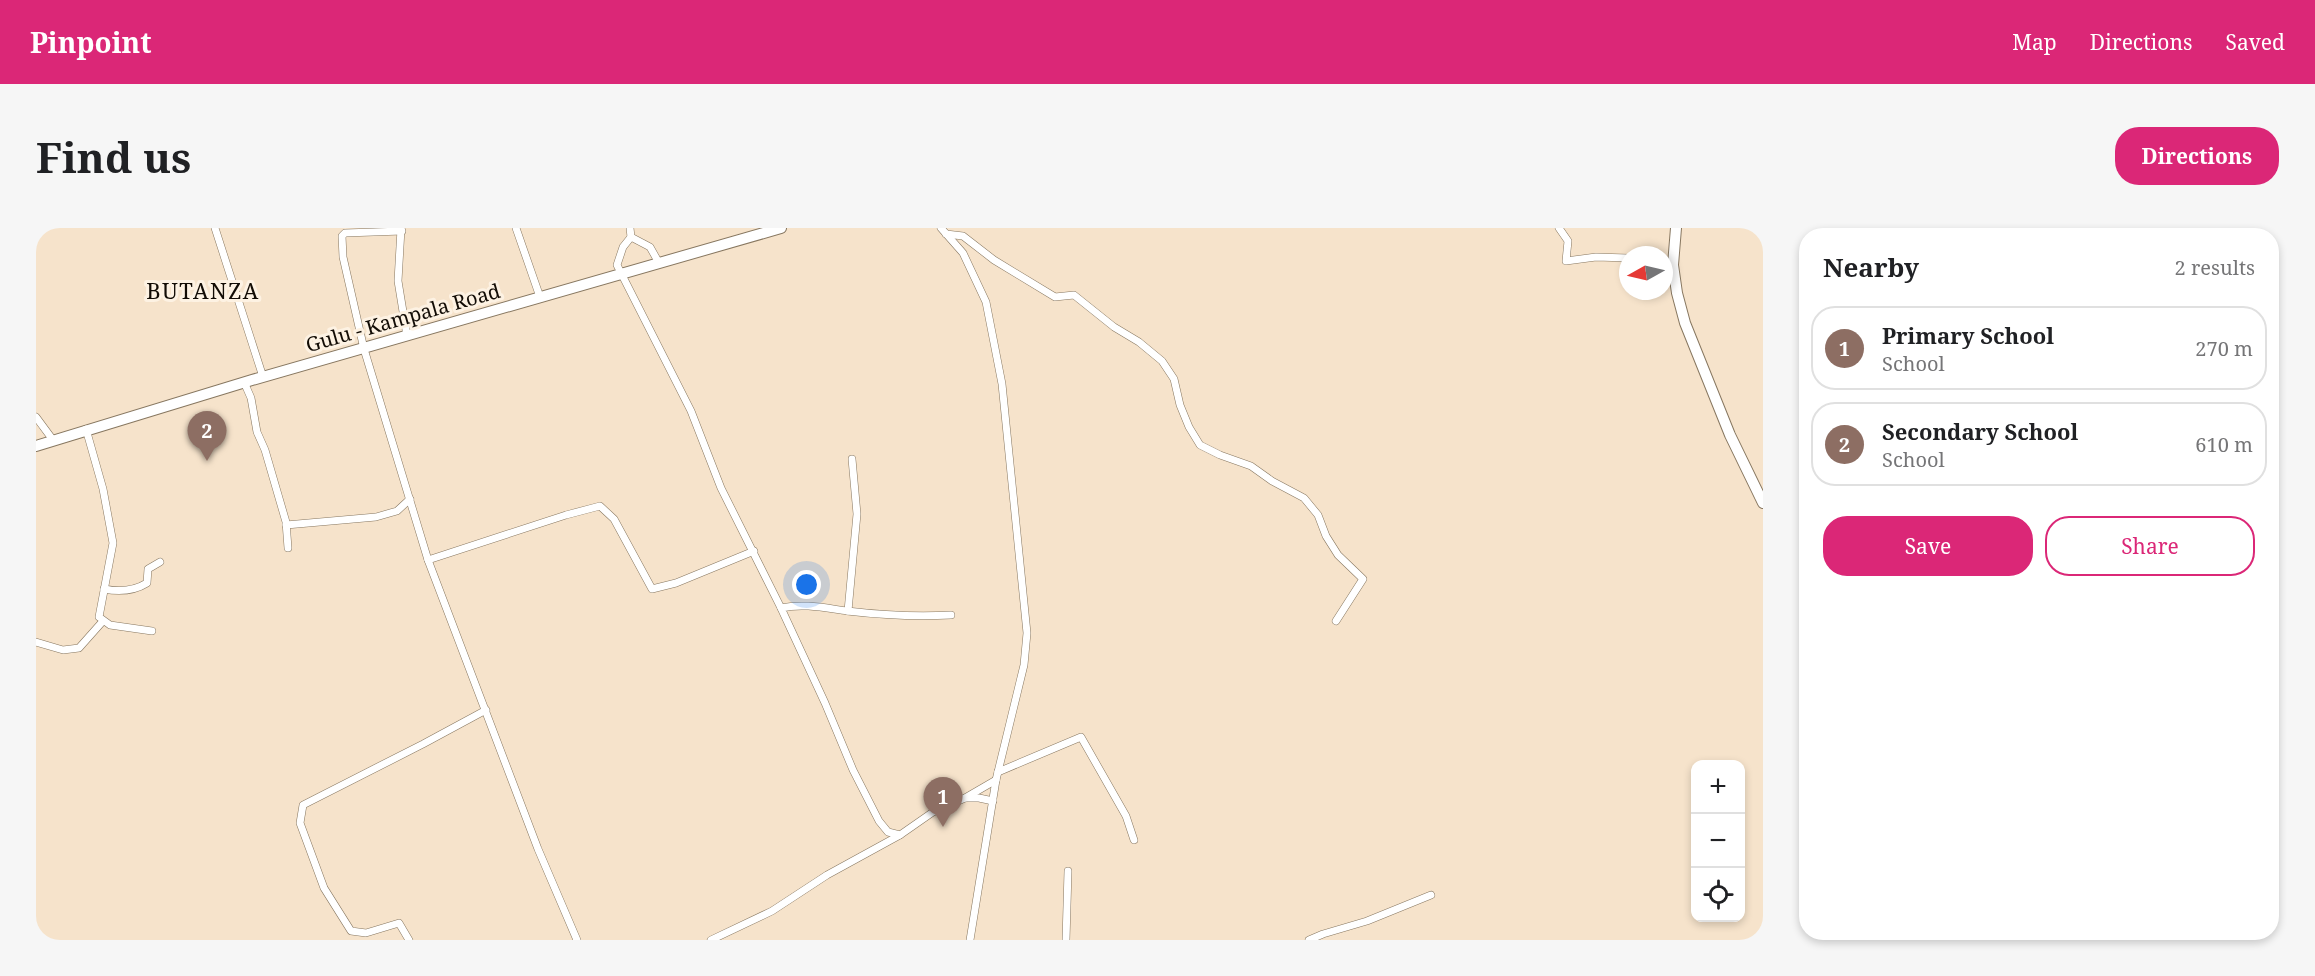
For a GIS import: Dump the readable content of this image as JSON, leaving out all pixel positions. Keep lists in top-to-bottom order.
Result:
{
  "streets": {
    "main road": ["Gulu - Kampala Road"]
  },
  "districts": ["BUTANZA"],
  "north": "left",
  "page": {
    "header": "Pinpoint",
    "nav": ["Map", "Directions", "Saved"],
    "buttons": [
      "Directions",
      ["Save", "Share"]
    ],
    "title": "Find us",
    "heading": ["Nearby", "2 results"],
    "list": [
      {
        "mark": "1",
        "name": "Primary School",
        "note": "School",
        "value": "270 m"
      },
      {
        "mark": "2",
        "name": "Secondary School",
        "note": "School",
        "value": "610 m"
      }
    ],
    "pins": ["2", "1"],
    "map_buttons": ["+", "−"]
  }
}
